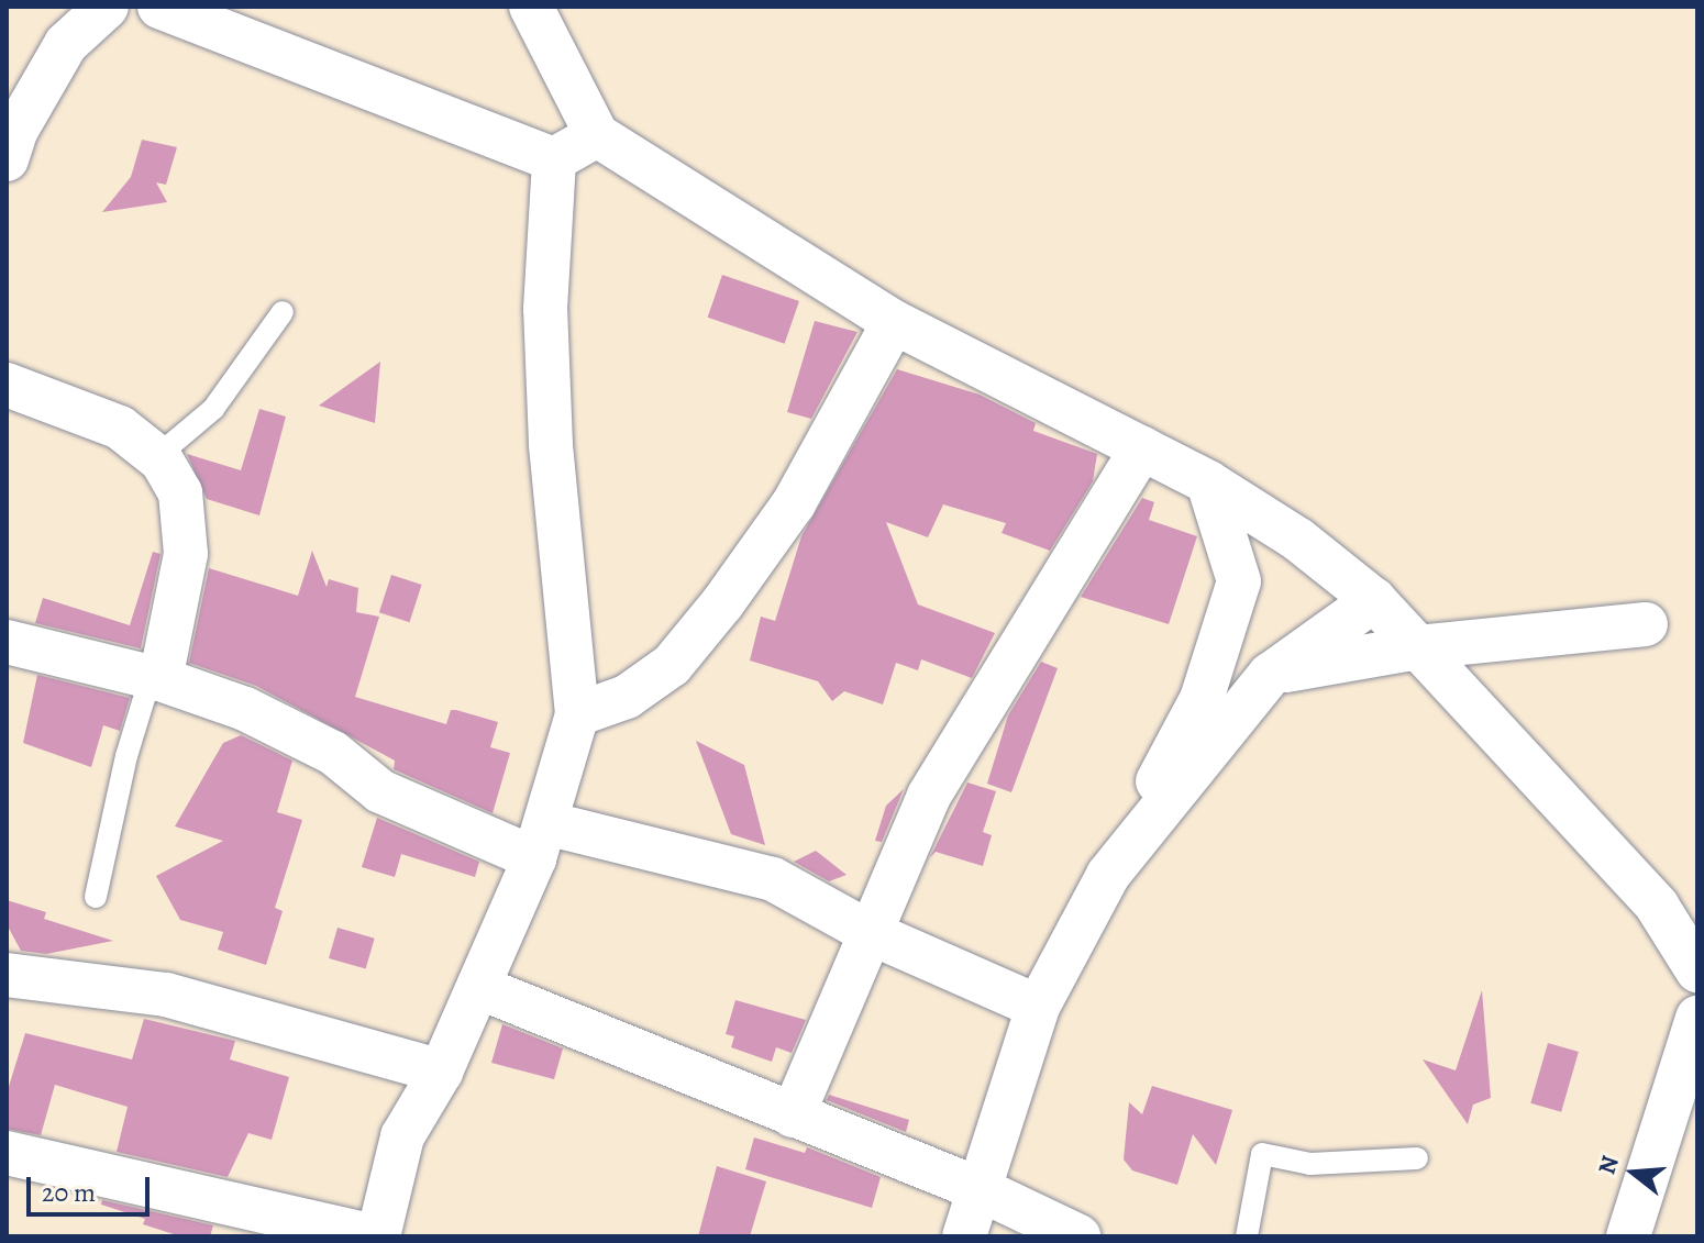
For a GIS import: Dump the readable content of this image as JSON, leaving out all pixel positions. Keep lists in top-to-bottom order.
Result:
{
  "scale_bar": "20 m",
  "north": "left"
}
